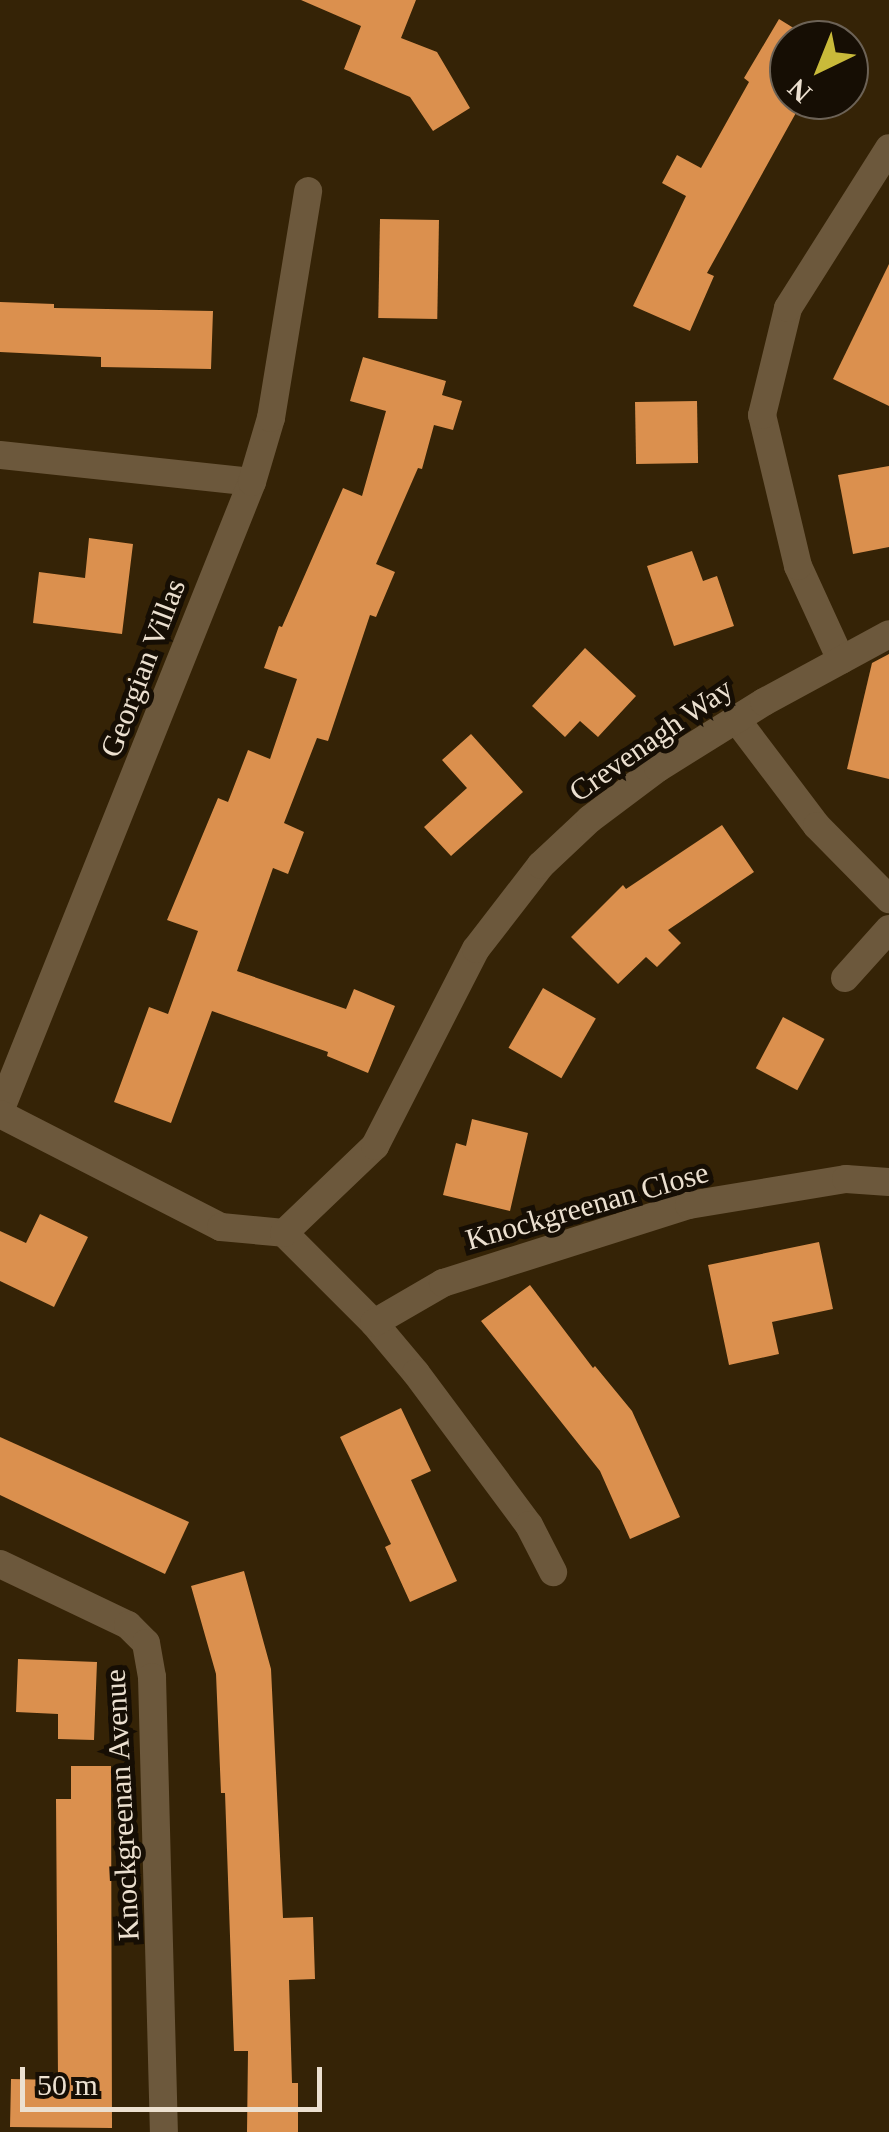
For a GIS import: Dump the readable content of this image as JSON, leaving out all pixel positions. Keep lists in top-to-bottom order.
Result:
{
  "streets": {
    "street": [
      "Georgian Villas",
      "Crevenagh Way",
      "Knockgreenan Close",
      "Knockgreenan Avenue"
    ]
  },
  "scale_bar": "50 m",
  "north": "bottom left"
}
